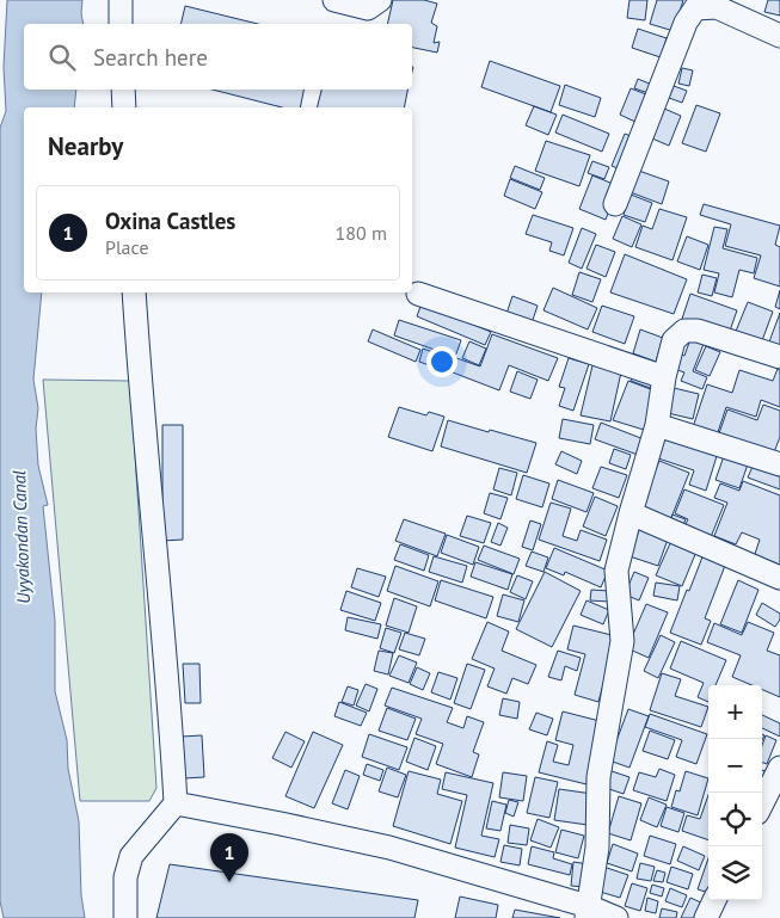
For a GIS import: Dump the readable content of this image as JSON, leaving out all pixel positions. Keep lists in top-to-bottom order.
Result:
{
  "water": ["Uyyakondan Canal"],
  "page": {
    "search": "Search here",
    "heading": "Nearby",
    "list": [
      {
        "mark": "1",
        "name": "Oxina Castles",
        "note": "Place",
        "value": "180 m"
      }
    ],
    "map_buttons": ["+", "−"],
    "pins": "1"
  }
}
